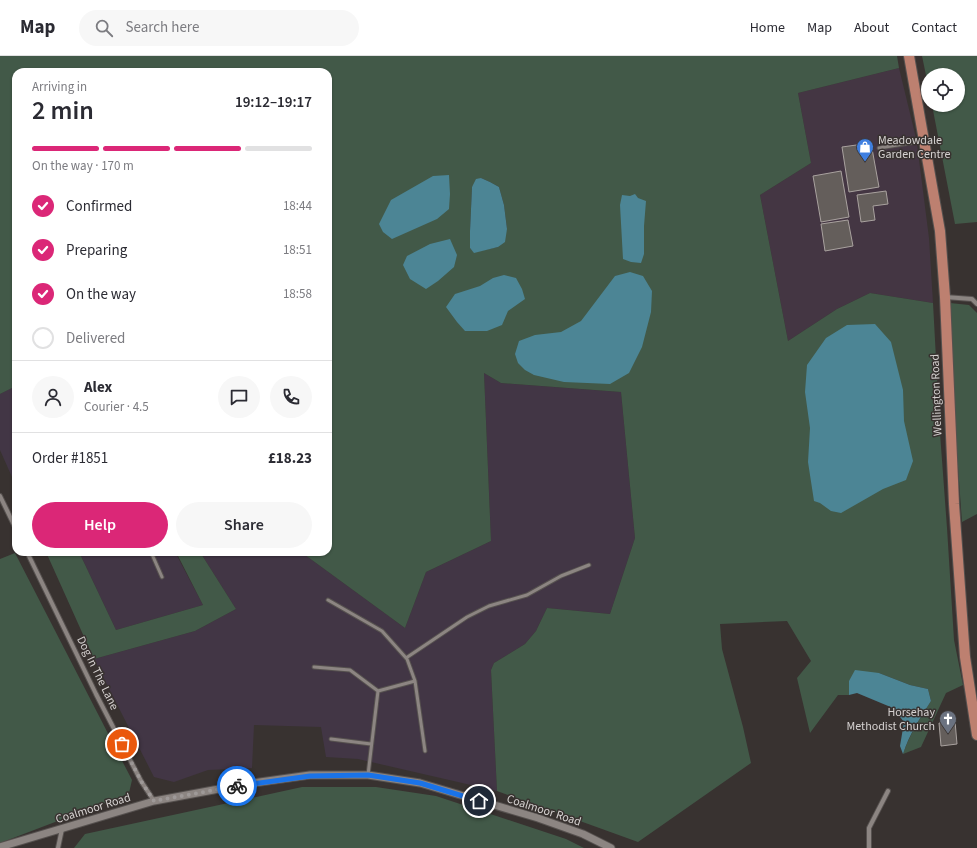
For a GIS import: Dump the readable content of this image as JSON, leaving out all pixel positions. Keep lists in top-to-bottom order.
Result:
{
  "streets": {
    "main road": ["Wellington Road"],
    "street": ["Dog In The Lane", "Coalmoor Road"]
  },
  "crossings": [
    ["Dog In The Lane", "Coalmoor Road"]
  ],
  "places": {
    "shop": ["Meadowdale Garden Centre"],
    "church": ["Horsehay Methodist Church"]
  },
  "page": {
    "header": "Map",
    "search": "Search here",
    "nav": [
      "Home",
      "Map",
      "About",
      "Contact"
    ],
    "heading": ["2 min", "Arriving in", "19:12–19:17"],
    "panel": [
      "Alex",
      "Courier · 4.5",
      "Order #1851",
      "£18.23"
    ],
    "bar": "On the way · 170 m",
    "list": [
      ["Confirmed", "18:44"],
      ["Preparing", "18:51"],
      ["On the way", "18:58"],
      "Delivered"
    ],
    "buttons": ["Help", "Share"]
  }
}
